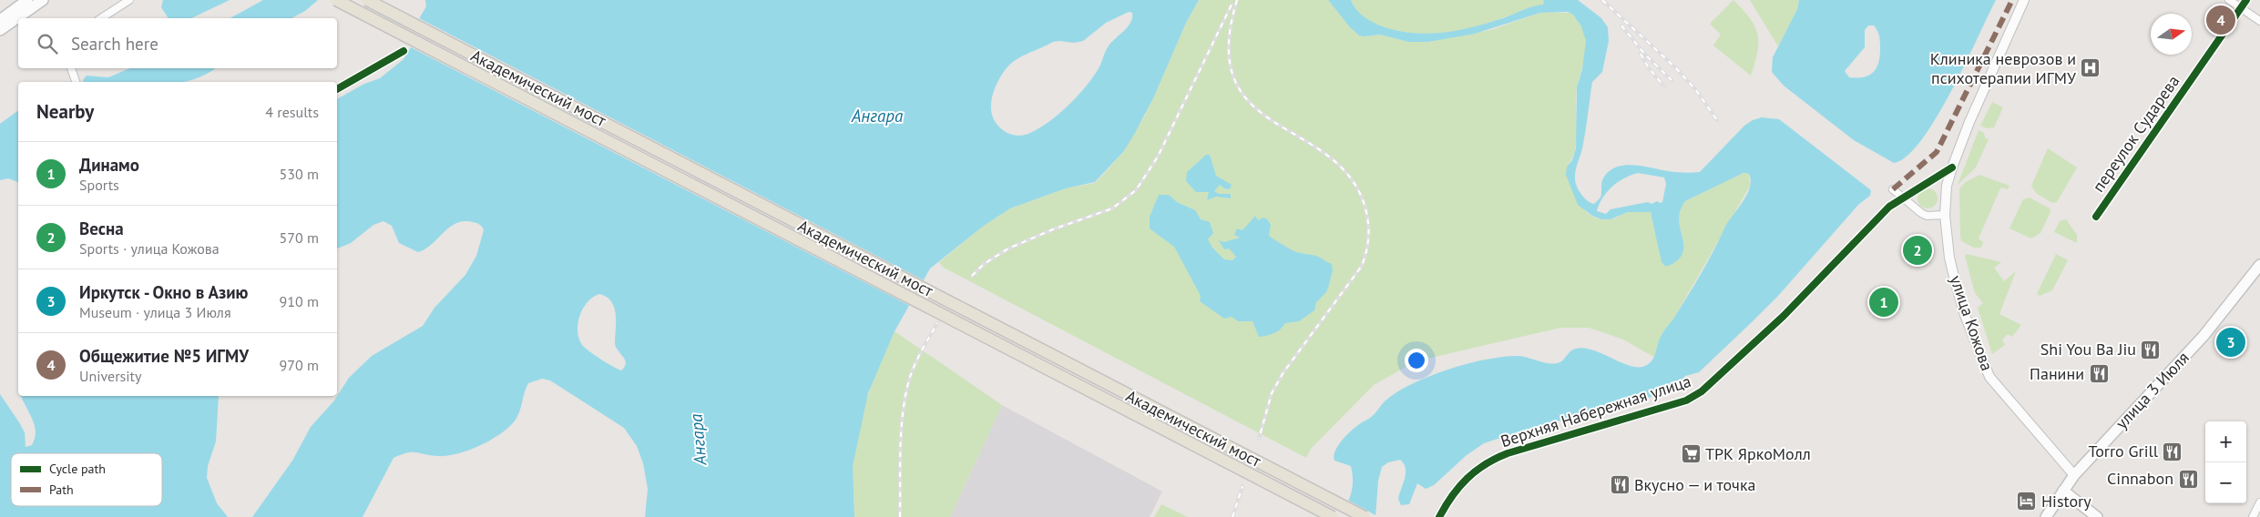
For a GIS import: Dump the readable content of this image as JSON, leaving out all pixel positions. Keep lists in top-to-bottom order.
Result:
{
  "streets": {
    "main road": ["Академический мост", "улица 3 Июля"],
    "street": ["переулок Сударева", "улица Кожова", "Верхняя Набережная улица"]
  },
  "crossings": [
    ["улица Кожова", "улица 3 Июля"],
    ["улица Кожова", "Верхняя Набережная улица"]
  ],
  "water": ["Ангара"],
  "places": {
    "hospital": ["Клиника неврозов и психотерапии ИГМУ"],
    "restaurant": [
      "Shi You Ba Jiu",
      "Панини",
      "Torro Grill",
      "Cinnabon",
      "Вкусно — и точка"
    ],
    "supermarket": ["ТРК ЯркоМолл"],
    "hotel": ["History"]
  },
  "legend": ["Cycle path", "Path"],
  "north": "right",
  "page": {
    "pins": [
      "4",
      "2",
      "1",
      "3"
    ],
    "search": "Search here",
    "heading": ["Nearby", "4 results"],
    "list": [
      {
        "mark": "1",
        "name": "Динамо",
        "note": "Sports",
        "value": "530 m"
      },
      {
        "mark": "2",
        "name": "Весна",
        "note": "Sports · улица Кожова",
        "value": "570 m"
      },
      {
        "mark": "3",
        "name": "Иркутск - Окно в Азию",
        "note": "Museum · улица 3 Июля",
        "value": "910 m"
      },
      {
        "mark": "4",
        "name": "Общежитие №5 ИГМУ",
        "note": "University",
        "value": "970 m"
      }
    ],
    "map_buttons": ["+", "−"]
  }
}
